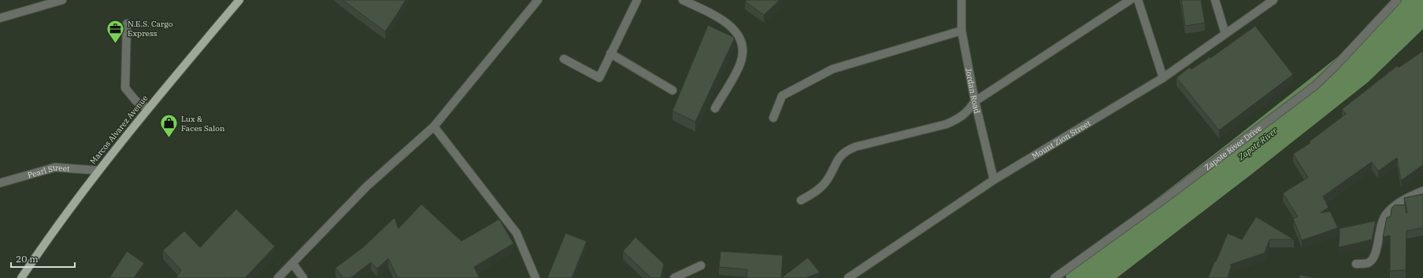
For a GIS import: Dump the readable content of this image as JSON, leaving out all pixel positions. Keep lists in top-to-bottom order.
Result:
{
  "streets": {
    "main road": ["Marcos Alvarez Avenue"],
    "street": [
      "Jordan Road",
      "Mount Zion Street",
      "Zapote River Drive",
      "Pearl Street"
    ]
  },
  "crossings": [
    ["Jordan Road", "Mount Zion Street"],
    ["Marcos Alvarez Avenue", "Pearl Street"]
  ],
  "water": ["Zapote River"],
  "places": {
    "office": ["N.E.S. Cargo Express"],
    "shop": ["Lux & Faces Salon"]
  },
  "scale_bar": "20 m"
}
